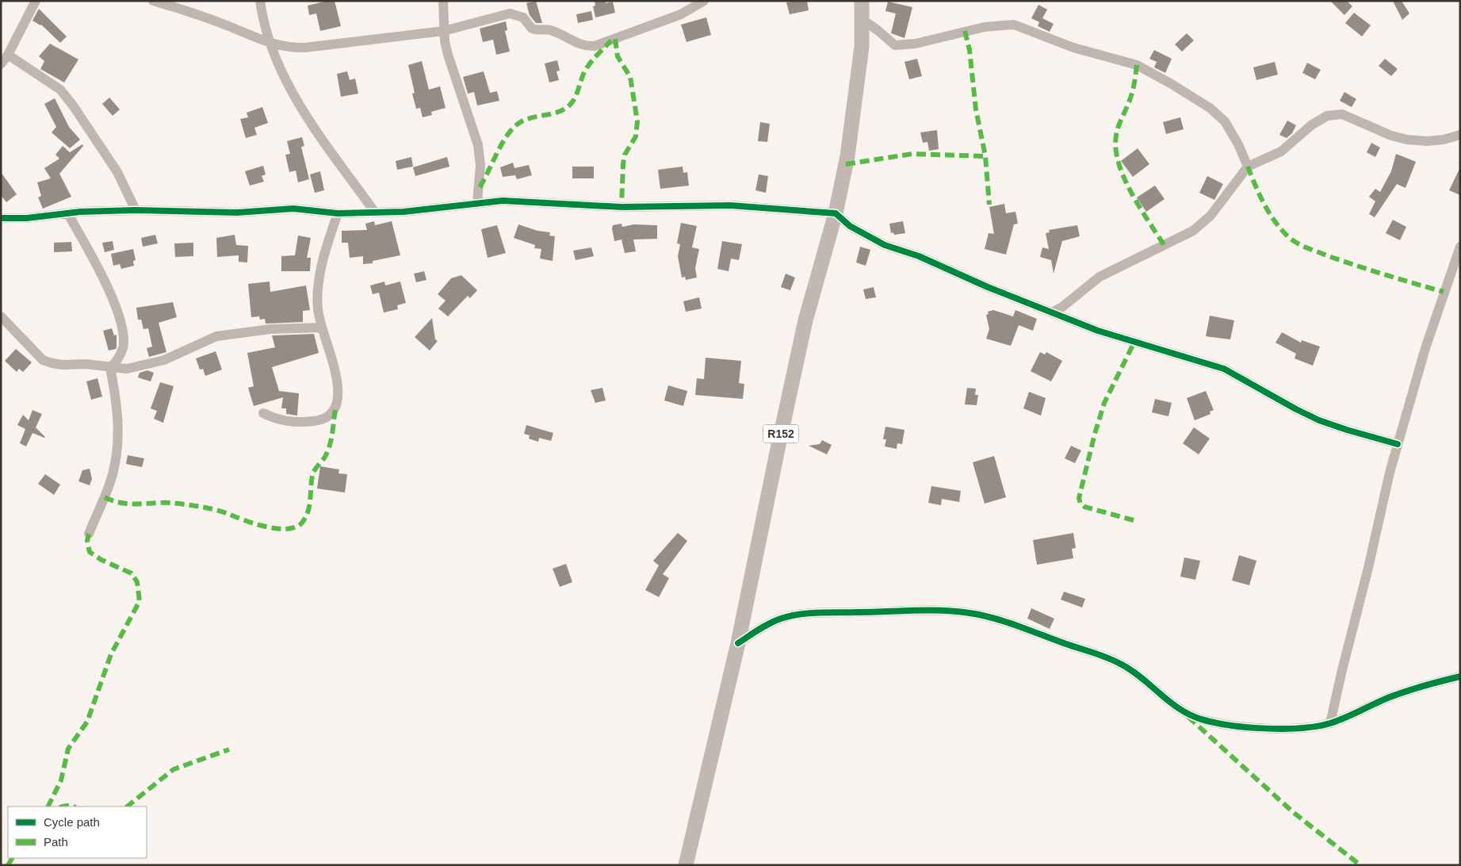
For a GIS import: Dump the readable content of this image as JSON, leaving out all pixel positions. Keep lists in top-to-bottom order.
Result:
{
  "streets": {
    "main road": ["R152"]
  },
  "legend": ["Cycle path", "Path"]
}
